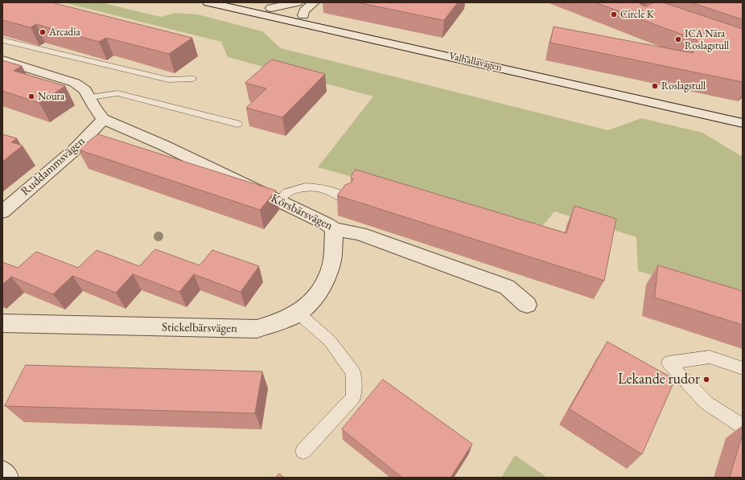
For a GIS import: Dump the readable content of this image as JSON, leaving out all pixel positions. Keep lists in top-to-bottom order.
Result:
{
  "streets": {
    "main road": [
      "Valhallavägen",
      "Ruddammsvägen",
      "Körsbärsvägen",
      "Stickelbärsvägen"
    ]
  },
  "crossings": [
    ["Ruddammsvägen", "Körsbärsvägen"],
    ["Körsbärsvägen", "Stickelbärsvägen"]
  ],
  "places": [
    "Circle K",
    "Arcadia",
    "ICA Nära Roslagstull",
    "Roslagstull",
    "Noura",
    "Lekande rudor"
  ]
}
